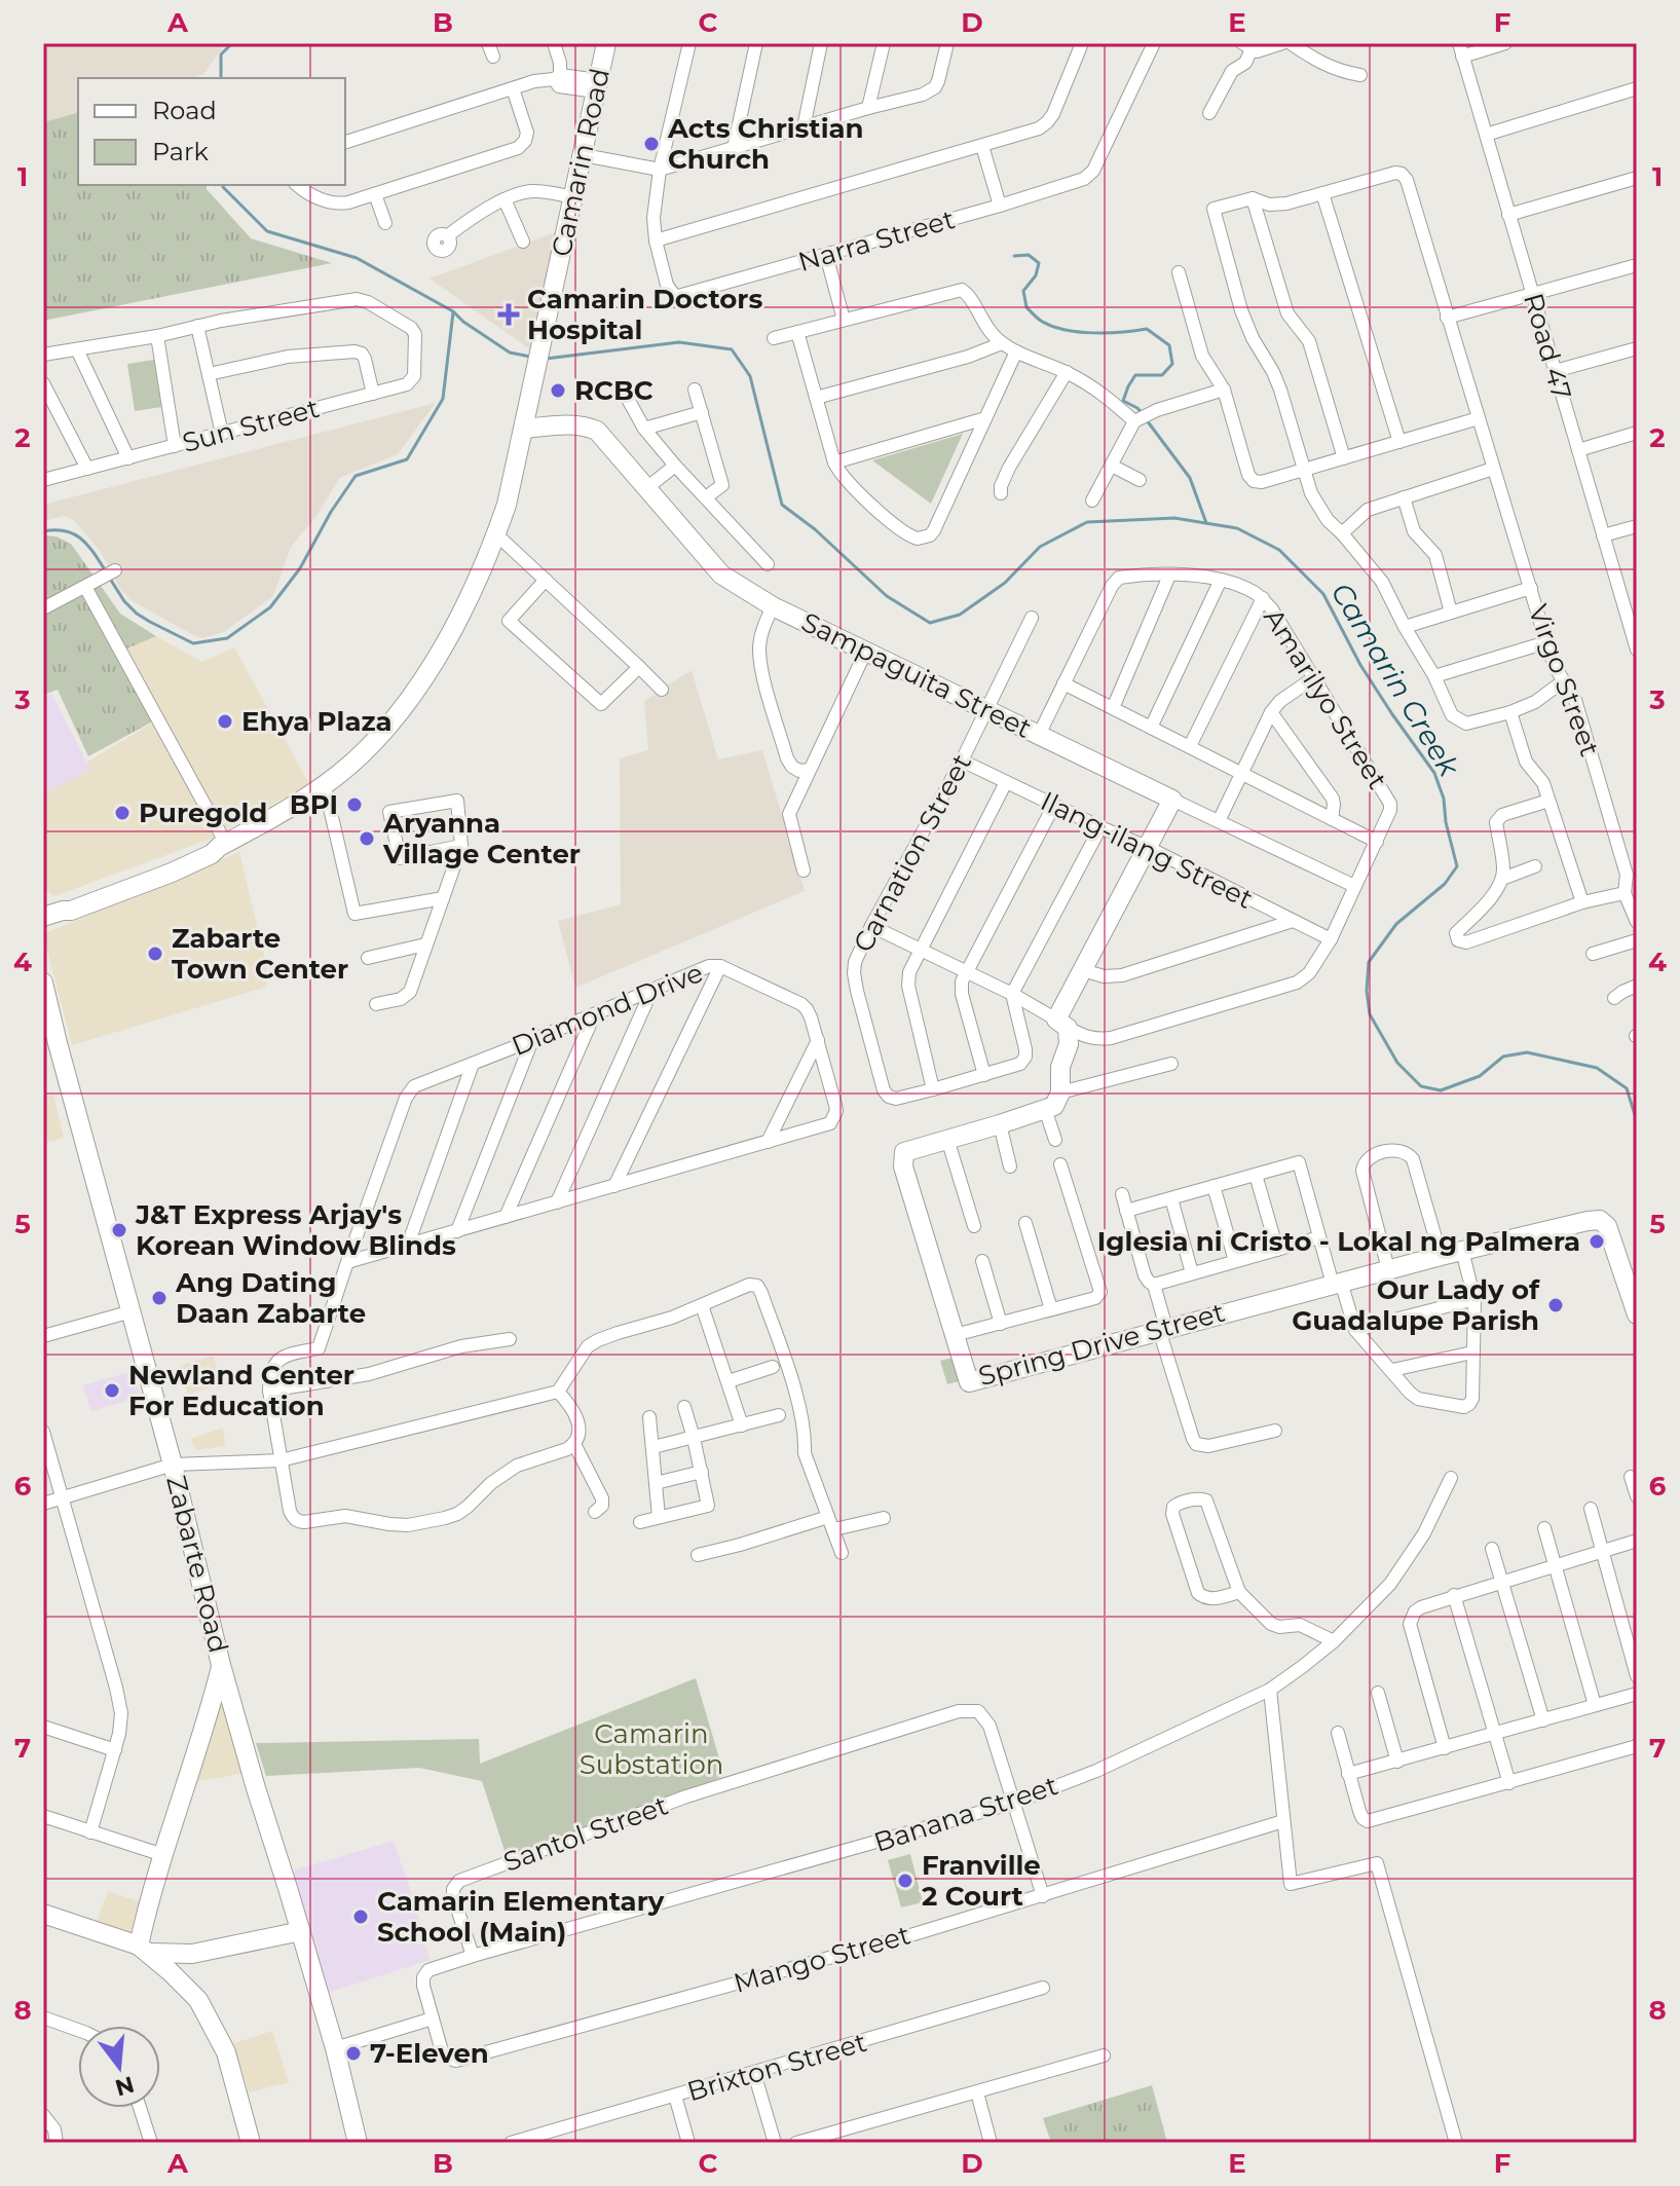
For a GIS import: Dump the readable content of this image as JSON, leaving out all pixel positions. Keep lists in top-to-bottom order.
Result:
{
  "streets": {
    "main road": [
      "Camarin Road",
      "Sampaguita Street",
      "Spring Drive Street",
      "Zabarte Road"
    ],
    "street": [
      "Narra Street",
      "Road 47",
      "Sun Street",
      "Virgo Street",
      "Amarilyo Street",
      "Ilang-ilang Street",
      "Carnation Street",
      "Diamond Drive",
      "Banana Street",
      "Santol Street",
      "Mango Street",
      "Brixton Street"
    ]
  },
  "crossings": [
    ["Camarin Road", "Sampaguita Street"],
    ["Sampaguita Street", "Amarilyo Street"],
    ["Sampaguita Street", "Carnation Street"],
    ["Amarilyo Street", "Ilang-ilang Street"],
    ["Amarilyo Street", "Carnation Street"],
    ["Ilang-ilang Street", "Carnation Street"],
    ["Banana Street", "Santol Street"],
    ["Banana Street", "Mango Street"]
  ],
  "water": ["Camarin Creek"],
  "parks": ["Camarin Substation"],
  "places": {
    "other": [
      "Acts Christian Church",
      "RCBC",
      "Ehya Plaza",
      "BPI",
      "Puregold",
      "Aryanna Village Center",
      "Zabarte Town Center",
      "J&T Express Arjay's Korean Window Blinds",
      "Iglesia ni Cristo - Lokal ng Palmera",
      "Ang Dating Daan Zabarte",
      "Our Lady of Guadalupe Parish",
      "Newland Center For Education",
      "Franville 2 Court",
      "Camarin Elementary School (Main)",
      "7-Eleven"
    ],
    "health": ["Camarin Doctors Hospital"]
  },
  "legend": ["Road", "Park"],
  "north": "bottom",
  "grid": {
    "columns": [
      "A",
      "B",
      "C",
      "D",
      "E",
      "F"
    ],
    "rows": [
      "1",
      "2",
      "3",
      "4",
      "5",
      "6",
      "7",
      "8"
    ]
  }
}
